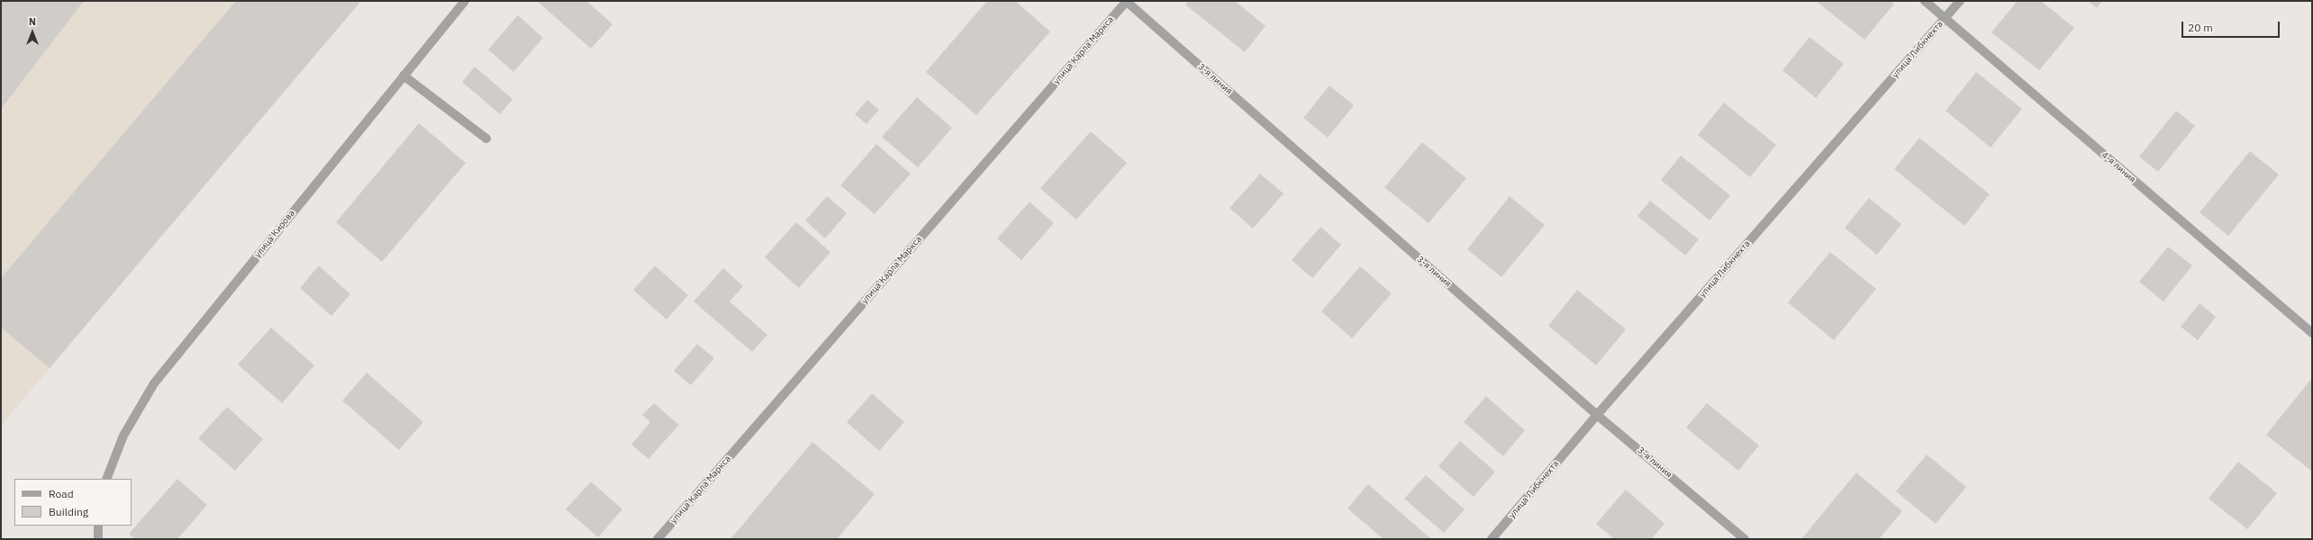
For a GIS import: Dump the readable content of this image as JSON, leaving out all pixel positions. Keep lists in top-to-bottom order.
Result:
{
  "streets": {
    "street": [
      "улица Либкнехта",
      "улица Карла Маркса",
      "3-я линия",
      "4-я линия",
      "улица Кирова"
    ]
  },
  "crossings": [
    ["улица Либкнехта", "3-я линия"],
    ["улица Либкнехта", "4-я линия"],
    ["улица Карла Маркса", "3-я линия"]
  ],
  "legend": ["Road", "Building"],
  "scale_bar": "20 m",
  "north": "top"
}
